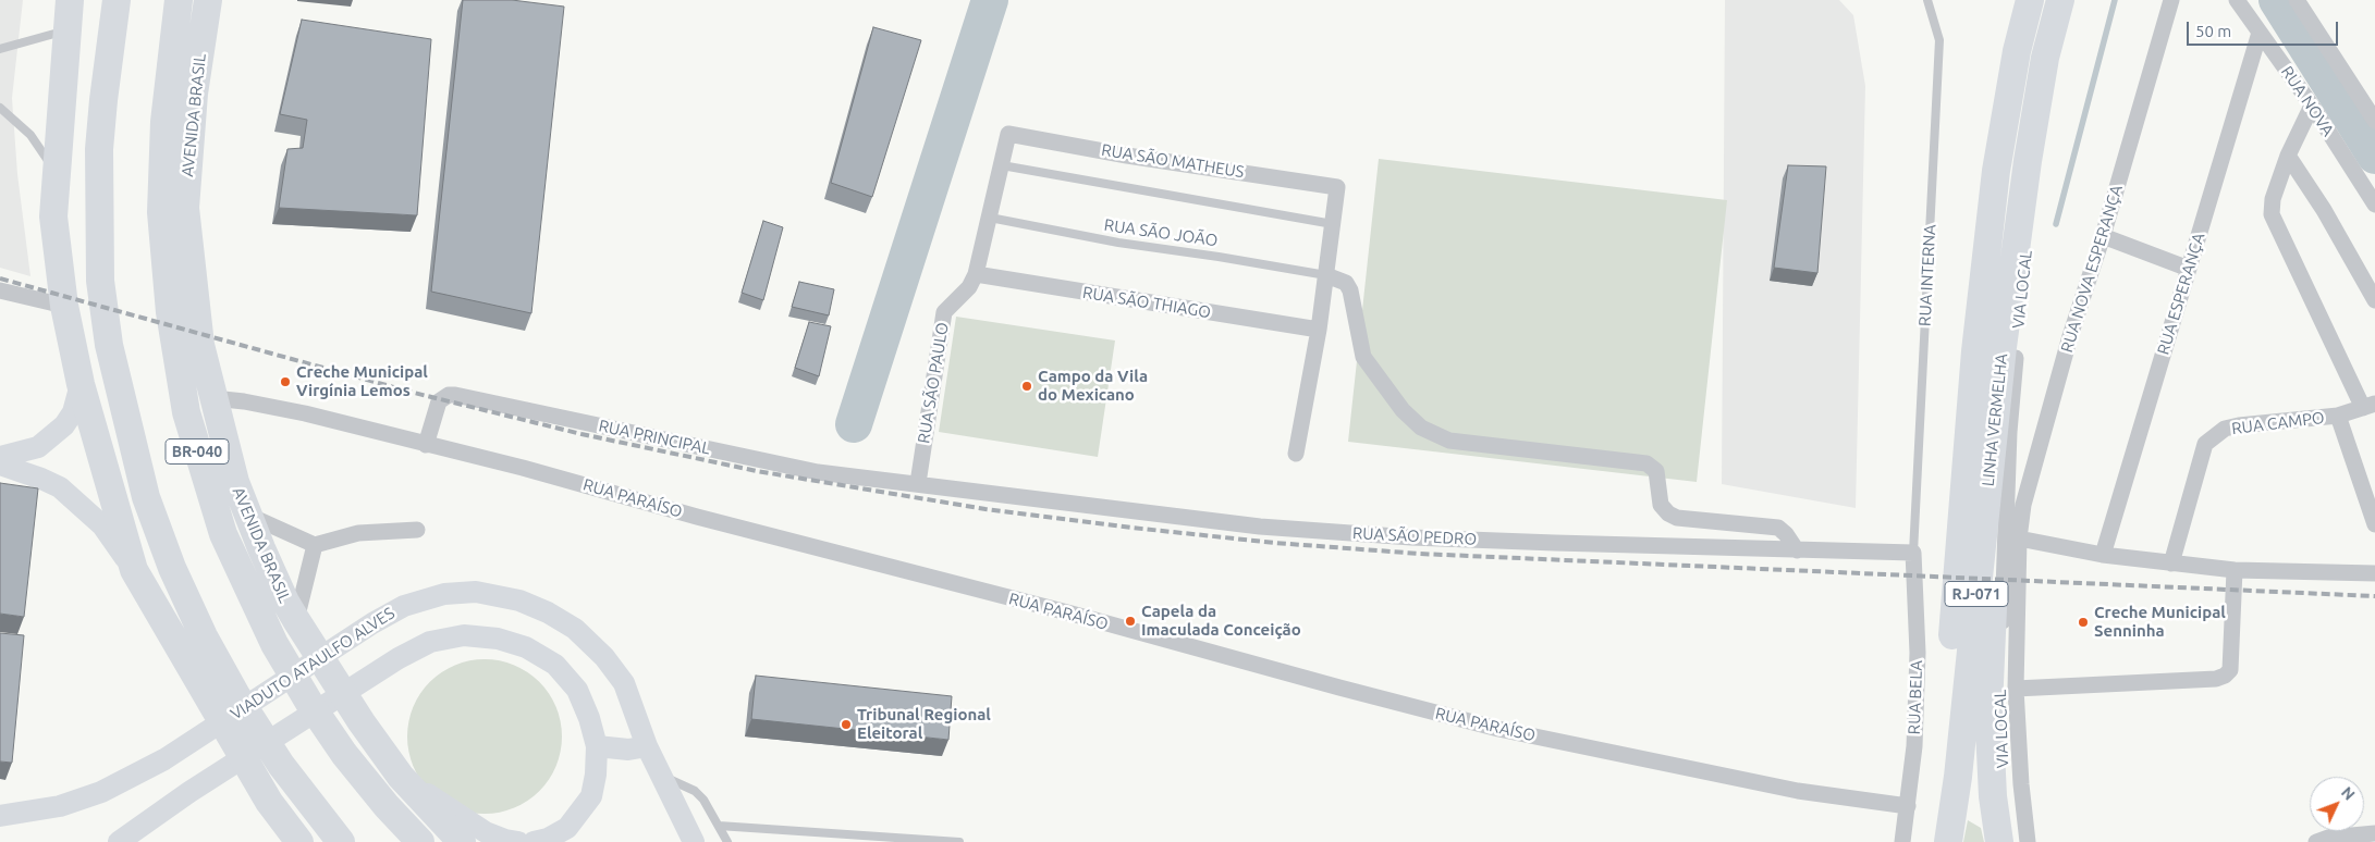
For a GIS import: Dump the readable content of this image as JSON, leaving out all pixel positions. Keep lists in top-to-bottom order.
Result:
{
  "streets": {
    "highway": [
      "AVENIDA BRASIL",
      "LINHA VERMELHA",
      "BR-040",
      "RJ-071"
    ],
    "main road": ["VIADUTO ATAULFO ALVES"],
    "street": [
      "RUA NOVA",
      "RUA SÃO MATHEUS",
      "RUA NOVA ESPERANÇA",
      "VIA LOCAL",
      "RUA ESPERANÇA",
      "RUA SÃO THIAGO",
      "RUA SÃO PAULO",
      "RUA CAMPO",
      "RUA PRINCIPAL",
      "RUA PARAÍSO",
      "RUA SÃO PEDRO",
      "RUA BELA"
    ],
    "lane": ["RUA SÃO JOÃO", "RUA INTERNA"]
  },
  "crossings": [
    ["RUA NOVA", "RUA ESPERANÇA"],
    ["AVENIDA BRASIL", "RUA PARAÍSO"],
    ["RUA SÃO MATHEUS", "RUA SÃO PAULO"],
    ["RUA SÃO JOÃO", "RUA SÃO PAULO"],
    ["RUA INTERNA", "RUA SÃO PEDRO"],
    ["RUA INTERNA", "RUA BELA"],
    ["RUA SÃO THIAGO", "RUA SÃO PAULO"],
    ["RUA SÃO PAULO", "RUA PRINCIPAL"],
    ["RUA SÃO PAULO", "RUA SÃO PEDRO"],
    ["RUA PRINCIPAL", "RUA PARAÍSO"],
    ["RUA PRINCIPAL", "RUA SÃO PEDRO"],
    ["RUA PARAÍSO", "RUA BELA"],
    ["RUA SÃO PEDRO", "RUA BELA"]
  ],
  "places": [
    "Creche Municipal Virgínia Lemos",
    "Campo da Vila do Mexicano",
    "Capela da Imaculada Conceição",
    "Creche Municipal Senninha",
    "Tribunal Regional Eleitoral"
  ],
  "scale_bar": "50 m",
  "north": "top right"
}
